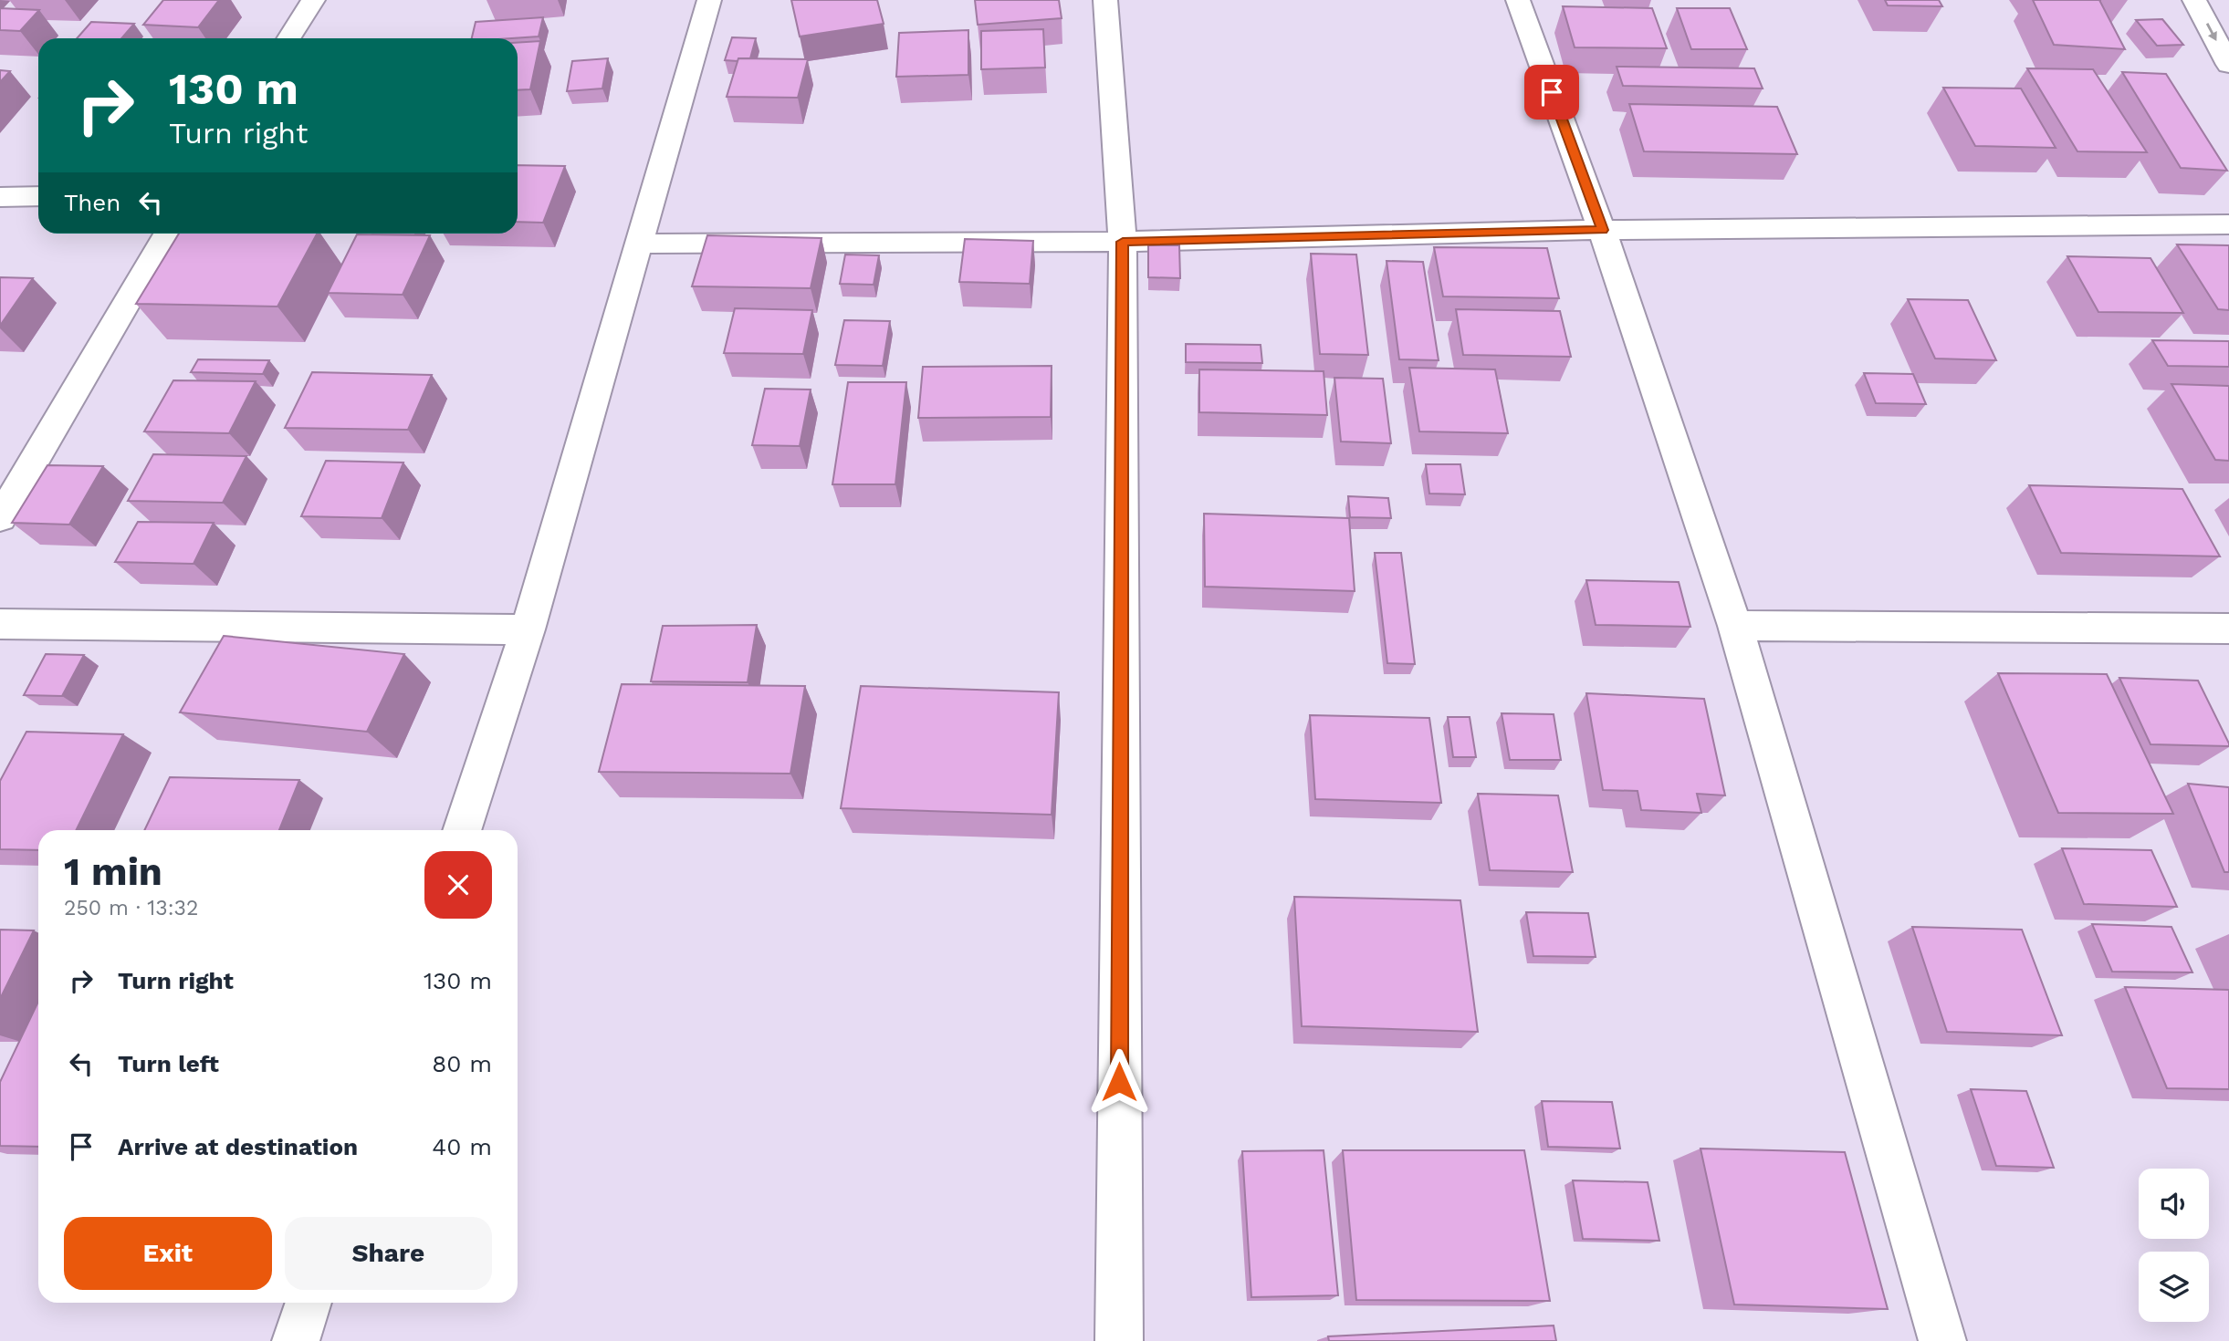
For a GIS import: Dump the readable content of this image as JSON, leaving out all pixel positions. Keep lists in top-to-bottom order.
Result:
{
  "page": {
    "turn": ["130 m", "Turn right"],
    "then": "Then",
    "heading": ["1 min", "250 m · 13:32"],
    "list": [
      {
        "name": "Turn right",
        "value": "130 m"
      },
      {
        "name": "Turn left",
        "value": "80 m"
      },
      {
        "name": "Arrive at destination",
        "value": "40 m"
      }
    ],
    "buttons": ["Exit", "Share"]
  }
}
